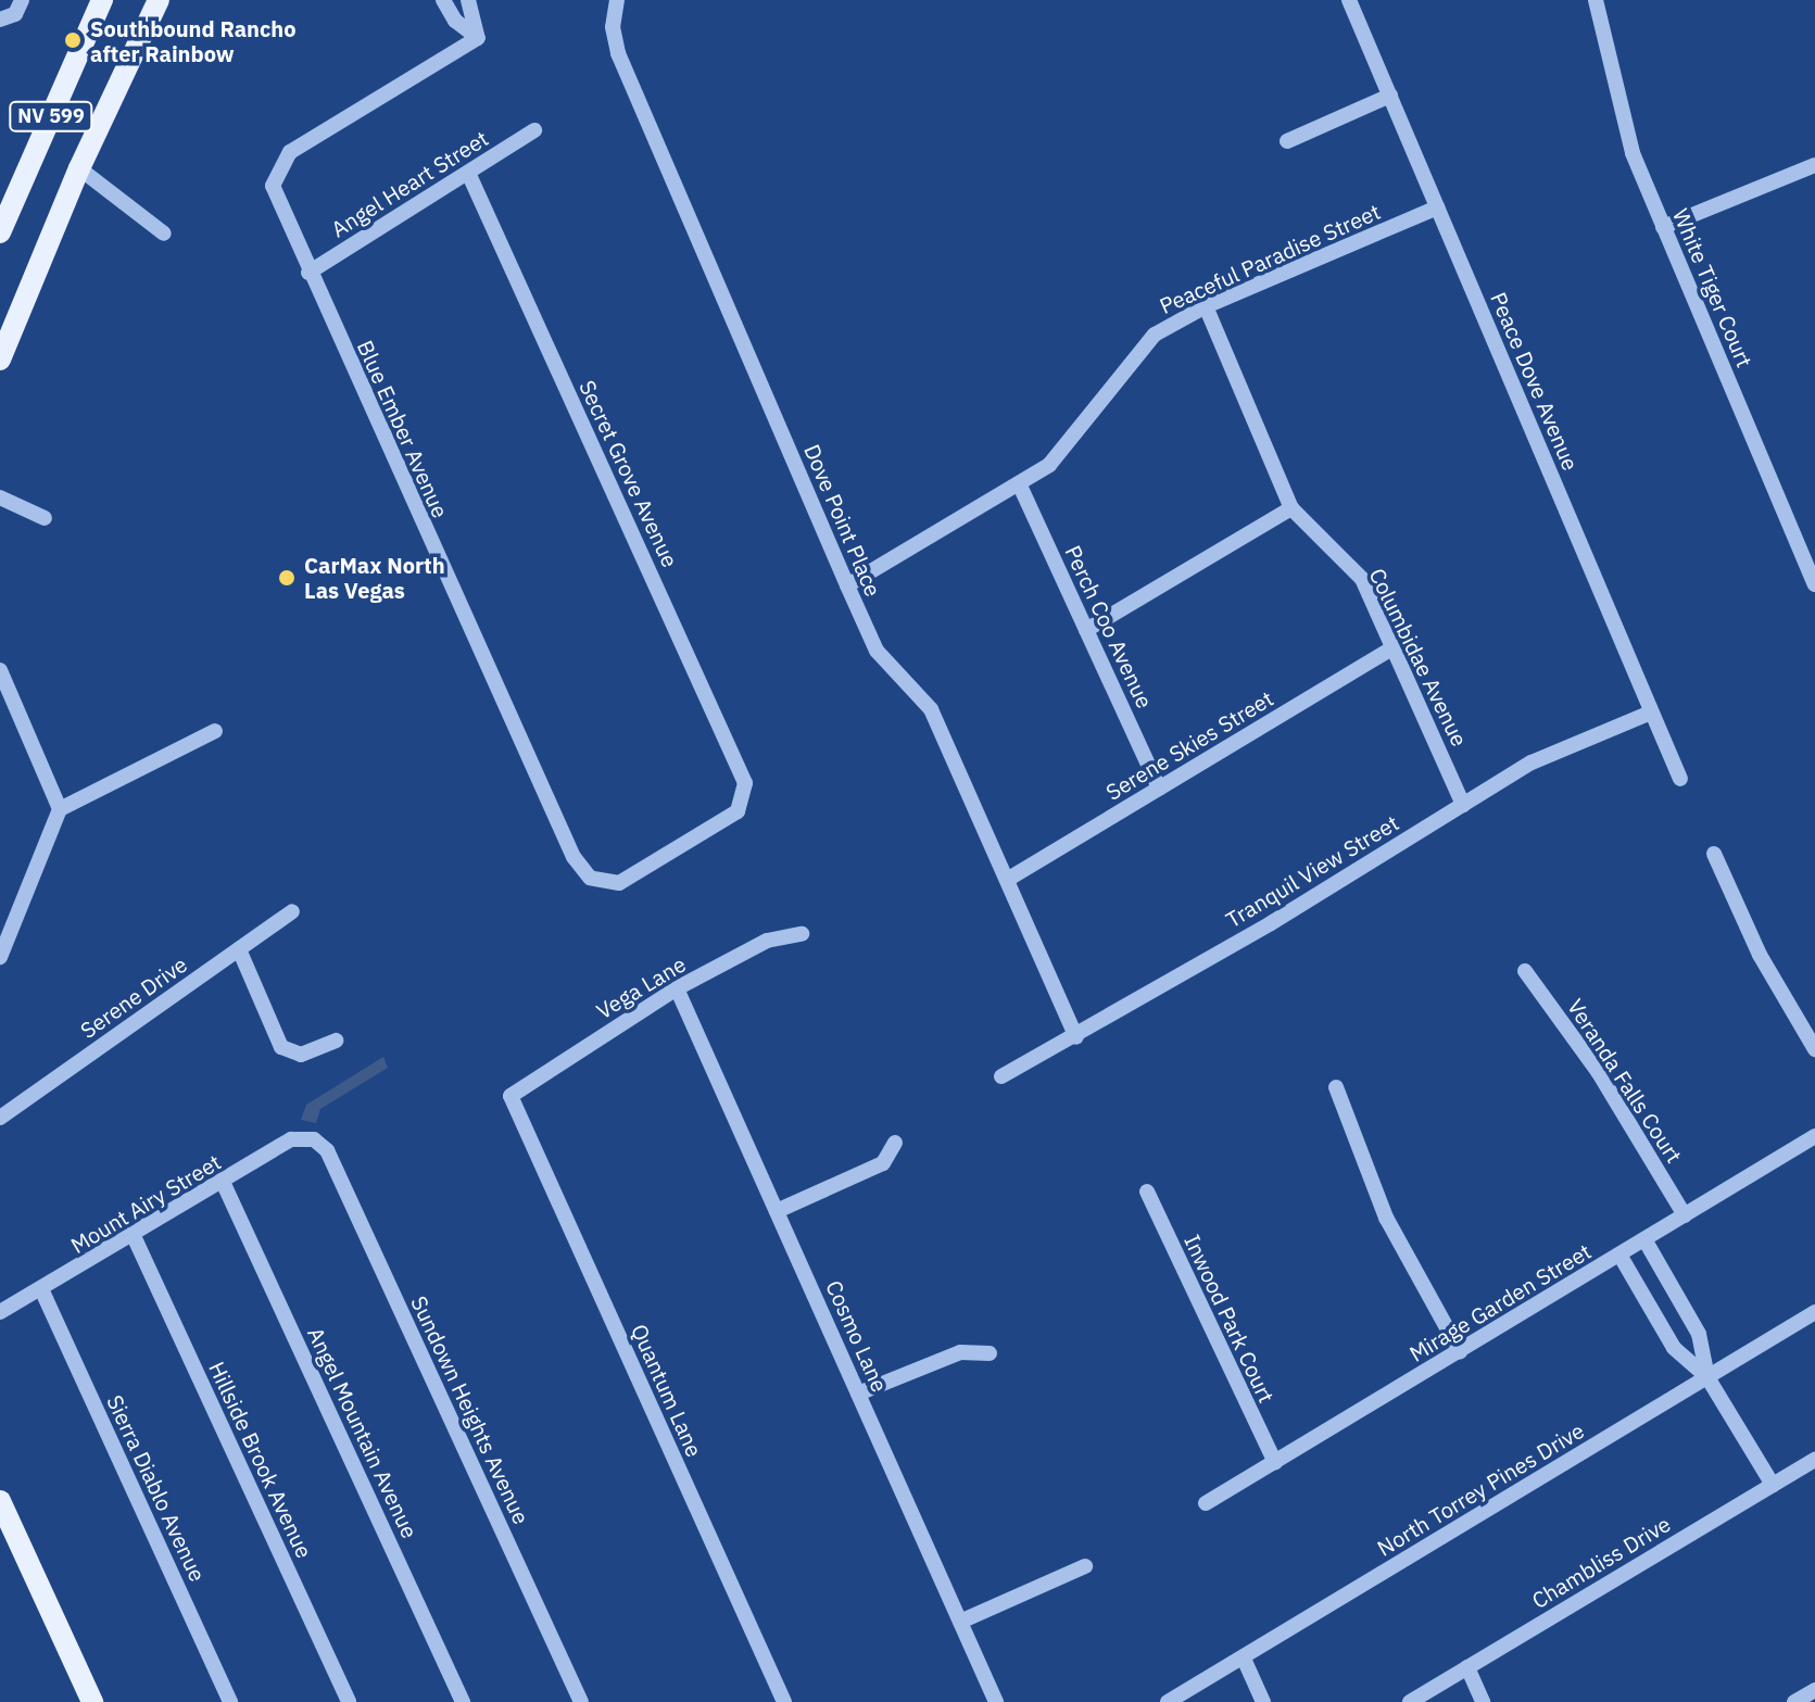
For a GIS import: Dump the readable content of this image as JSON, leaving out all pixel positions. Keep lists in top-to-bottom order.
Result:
{
  "streets": {
    "main road": ["NV 599"],
    "street": [
      "Angel Heart Street",
      "Peaceful Paradise Street",
      "White Tiger Court",
      "Peace Dove Avenue",
      "Blue Ember Avenue",
      "Secret Grove Avenue",
      "Dove Point Place",
      "Perch Coo Avenue",
      "Columbidae Avenue",
      "Serene Skies Street",
      "Tranquil View Street",
      "Vega Lane",
      "Serene Drive",
      "Veranda Falls Court",
      "Mount Airy Street",
      "Mirage Garden Street",
      "Inwood Park Court",
      "Cosmo Lane",
      "Quantum Lane",
      "Sundown Heights Avenue",
      "Angel Mountain Avenue",
      "Hillside Brook Avenue",
      "Sierra Diablo Avenue",
      "North Torrey Pines Drive",
      "Chambliss Drive"
    ]
  },
  "crossings": [
    ["Angel Heart Street", "Blue Ember Avenue"],
    ["Angel Heart Street", "Secret Grove Avenue"],
    ["Peaceful Paradise Street", "Peace Dove Avenue"],
    ["Peaceful Paradise Street", "Dove Point Place"],
    ["Peaceful Paradise Street", "Perch Coo Avenue"],
    ["Peaceful Paradise Street", "Columbidae Avenue"],
    ["Peace Dove Avenue", "Tranquil View Street"],
    ["Blue Ember Avenue", "Secret Grove Avenue"],
    ["Dove Point Place", "Serene Skies Street"],
    ["Dove Point Place", "Tranquil View Street"],
    ["Perch Coo Avenue", "Serene Skies Street"],
    ["Columbidae Avenue", "Serene Skies Street"],
    ["Columbidae Avenue", "Tranquil View Street"],
    ["Vega Lane", "Cosmo Lane"],
    ["Vega Lane", "Quantum Lane"],
    ["Veranda Falls Court", "Mirage Garden Street"],
    ["Mount Airy Street", "Sundown Heights Avenue"],
    ["Mount Airy Street", "Angel Mountain Avenue"],
    ["Mount Airy Street", "Hillside Brook Avenue"],
    ["Mount Airy Street", "Sierra Diablo Avenue"],
    ["Mirage Garden Street", "Inwood Park Court"]
  ],
  "places": ["Southbound Rancho after Rainbow", "CarMax North Las Vegas"]
}
